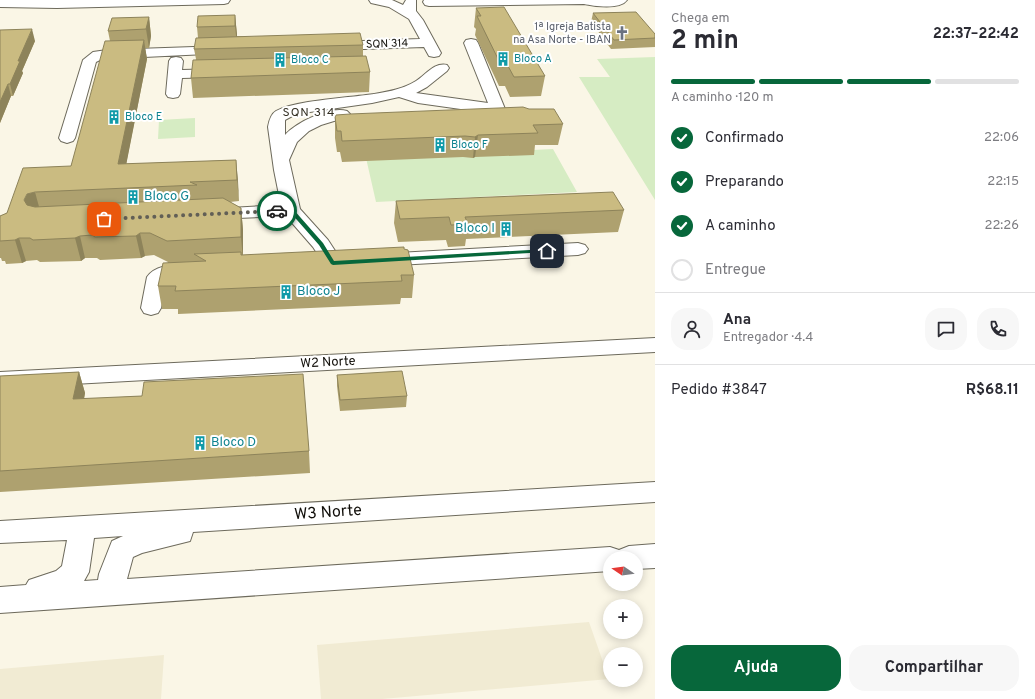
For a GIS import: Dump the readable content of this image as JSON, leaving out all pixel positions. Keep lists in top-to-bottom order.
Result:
{
  "streets": {
    "street": ["SQN 314", "W2 Norte", "W3 Norte"]
  },
  "districts": ["SQN 314"],
  "places": {
    "church": ["1ª Igreja Batista na Asa Norte - IBAN"],
    "building": [
      "Bloco A",
      "Bloco C",
      "Bloco E",
      "Bloco F",
      "Bloco G",
      "Bloco I",
      "Bloco J",
      "Bloco D"
    ]
  },
  "north": "left",
  "page": {
    "heading": ["2 min", "Chega em", "22:37–22:42"],
    "panel": [
      "Ana",
      "Entregador · 4.4",
      "Pedido #3847",
      "R$68.11"
    ],
    "bar": "A caminho · 120 m",
    "list": [
      ["Confirmado", "22:06"],
      ["Preparando", "22:15"],
      ["A caminho", "22:26"],
      "Entregue"
    ],
    "map_buttons": ["+", "−"],
    "buttons": ["Ajuda", "Compartilhar"]
  }
}
